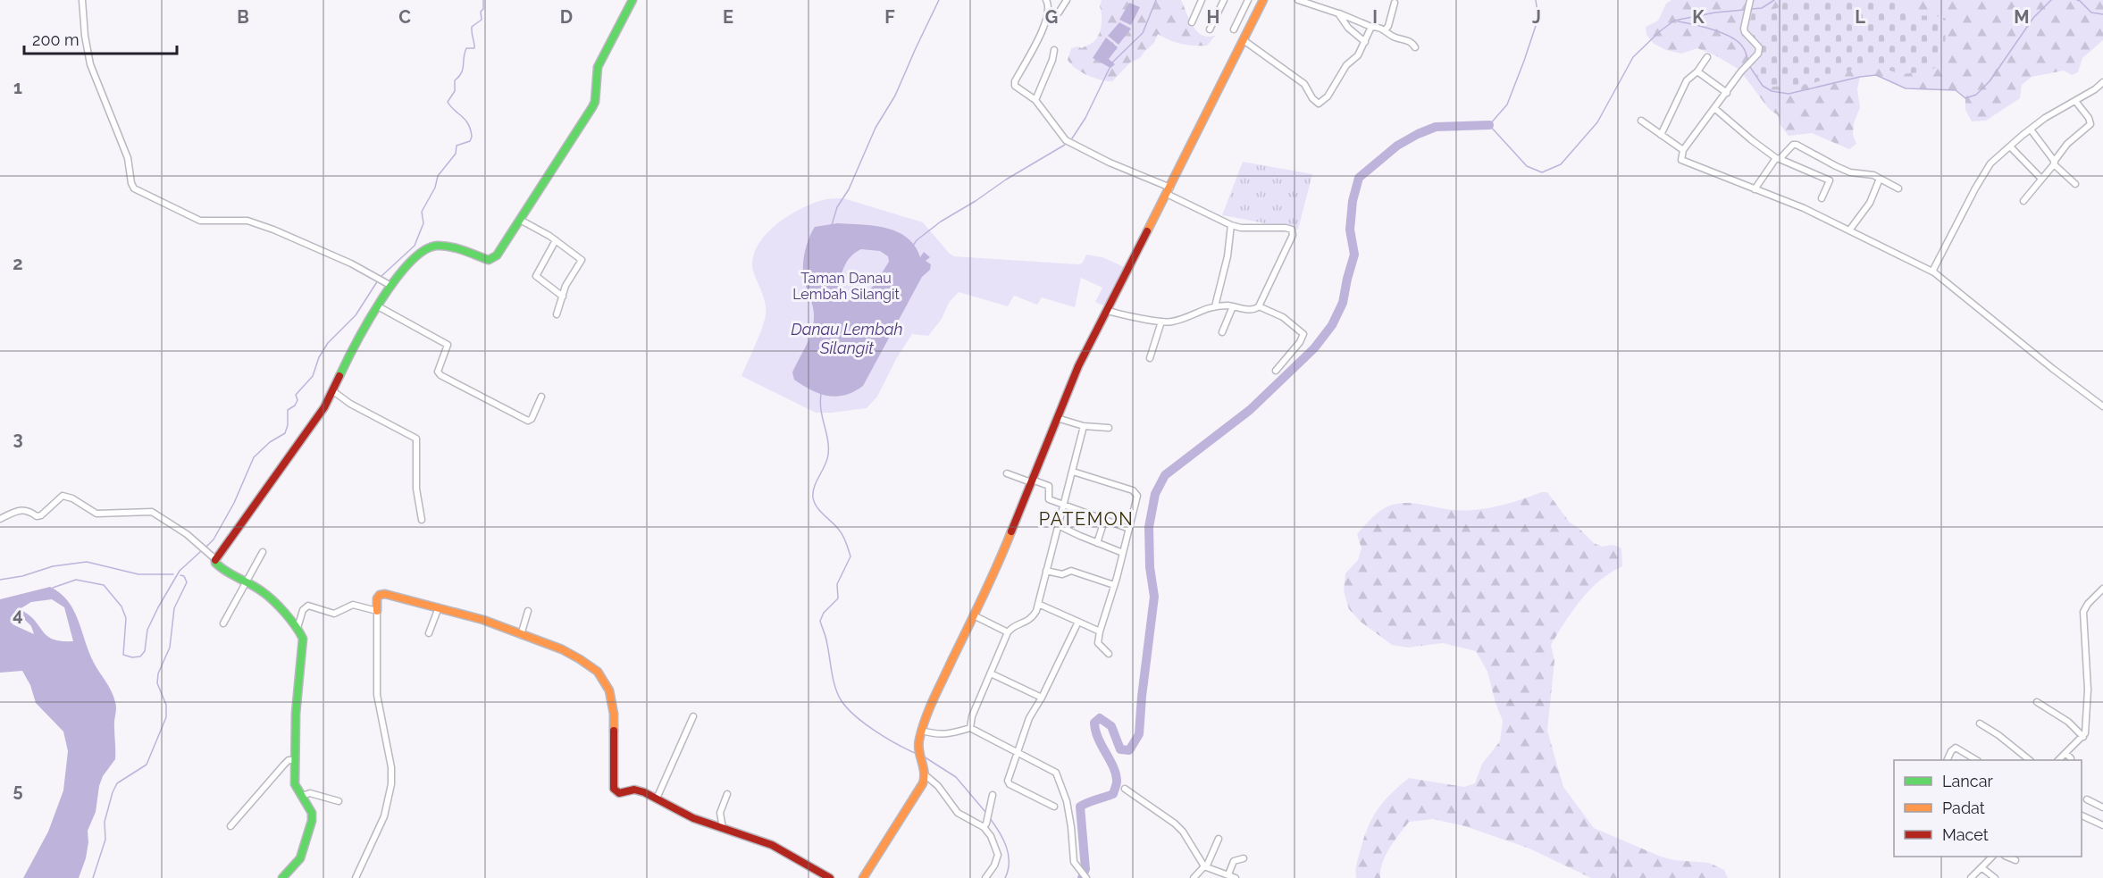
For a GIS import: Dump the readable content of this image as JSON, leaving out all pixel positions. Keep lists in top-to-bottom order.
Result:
{
  "districts": ["PATEMON"],
  "water": ["Danau Lembah Silangit"],
  "parks": ["Taman Danau Lembah Silangit"],
  "legend": ["Lancar", "Padat", "Macet"],
  "scale_bar": "200 m",
  "grid": {
    "columns": [
      "B",
      "C",
      "D",
      "E",
      "F",
      "G",
      "H",
      "I",
      "J",
      "K",
      "L",
      "M"
    ],
    "rows": [
      "1",
      "2",
      "3",
      "4",
      "5"
    ]
  }
}
